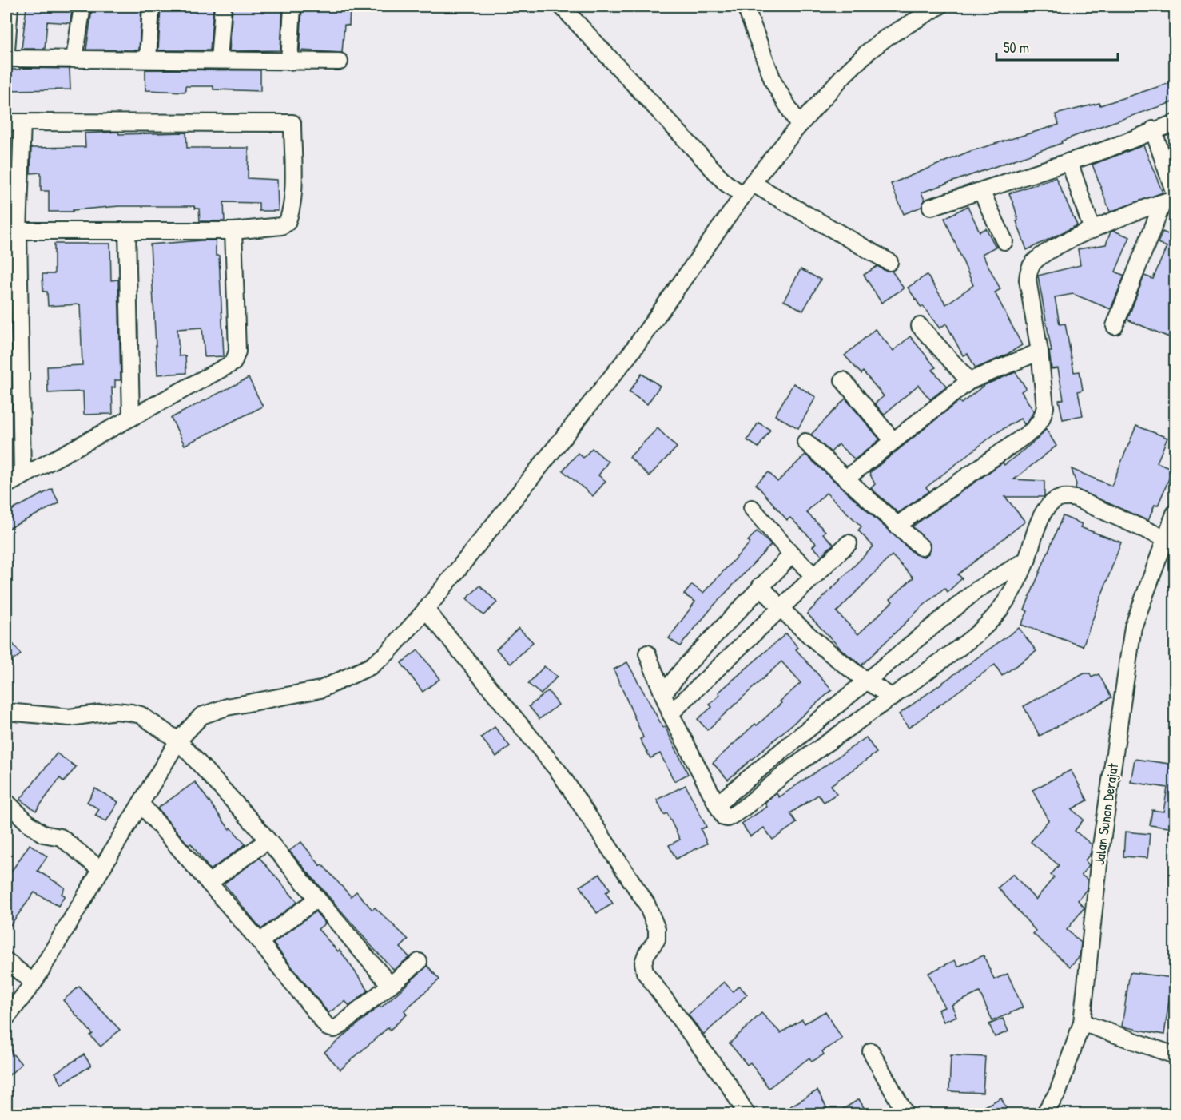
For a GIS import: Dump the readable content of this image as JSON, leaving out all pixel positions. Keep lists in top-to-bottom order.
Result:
{
  "streets": {
    "street": ["Jalan Sunan Derajat"]
  },
  "scale_bar": "50 m"
}
